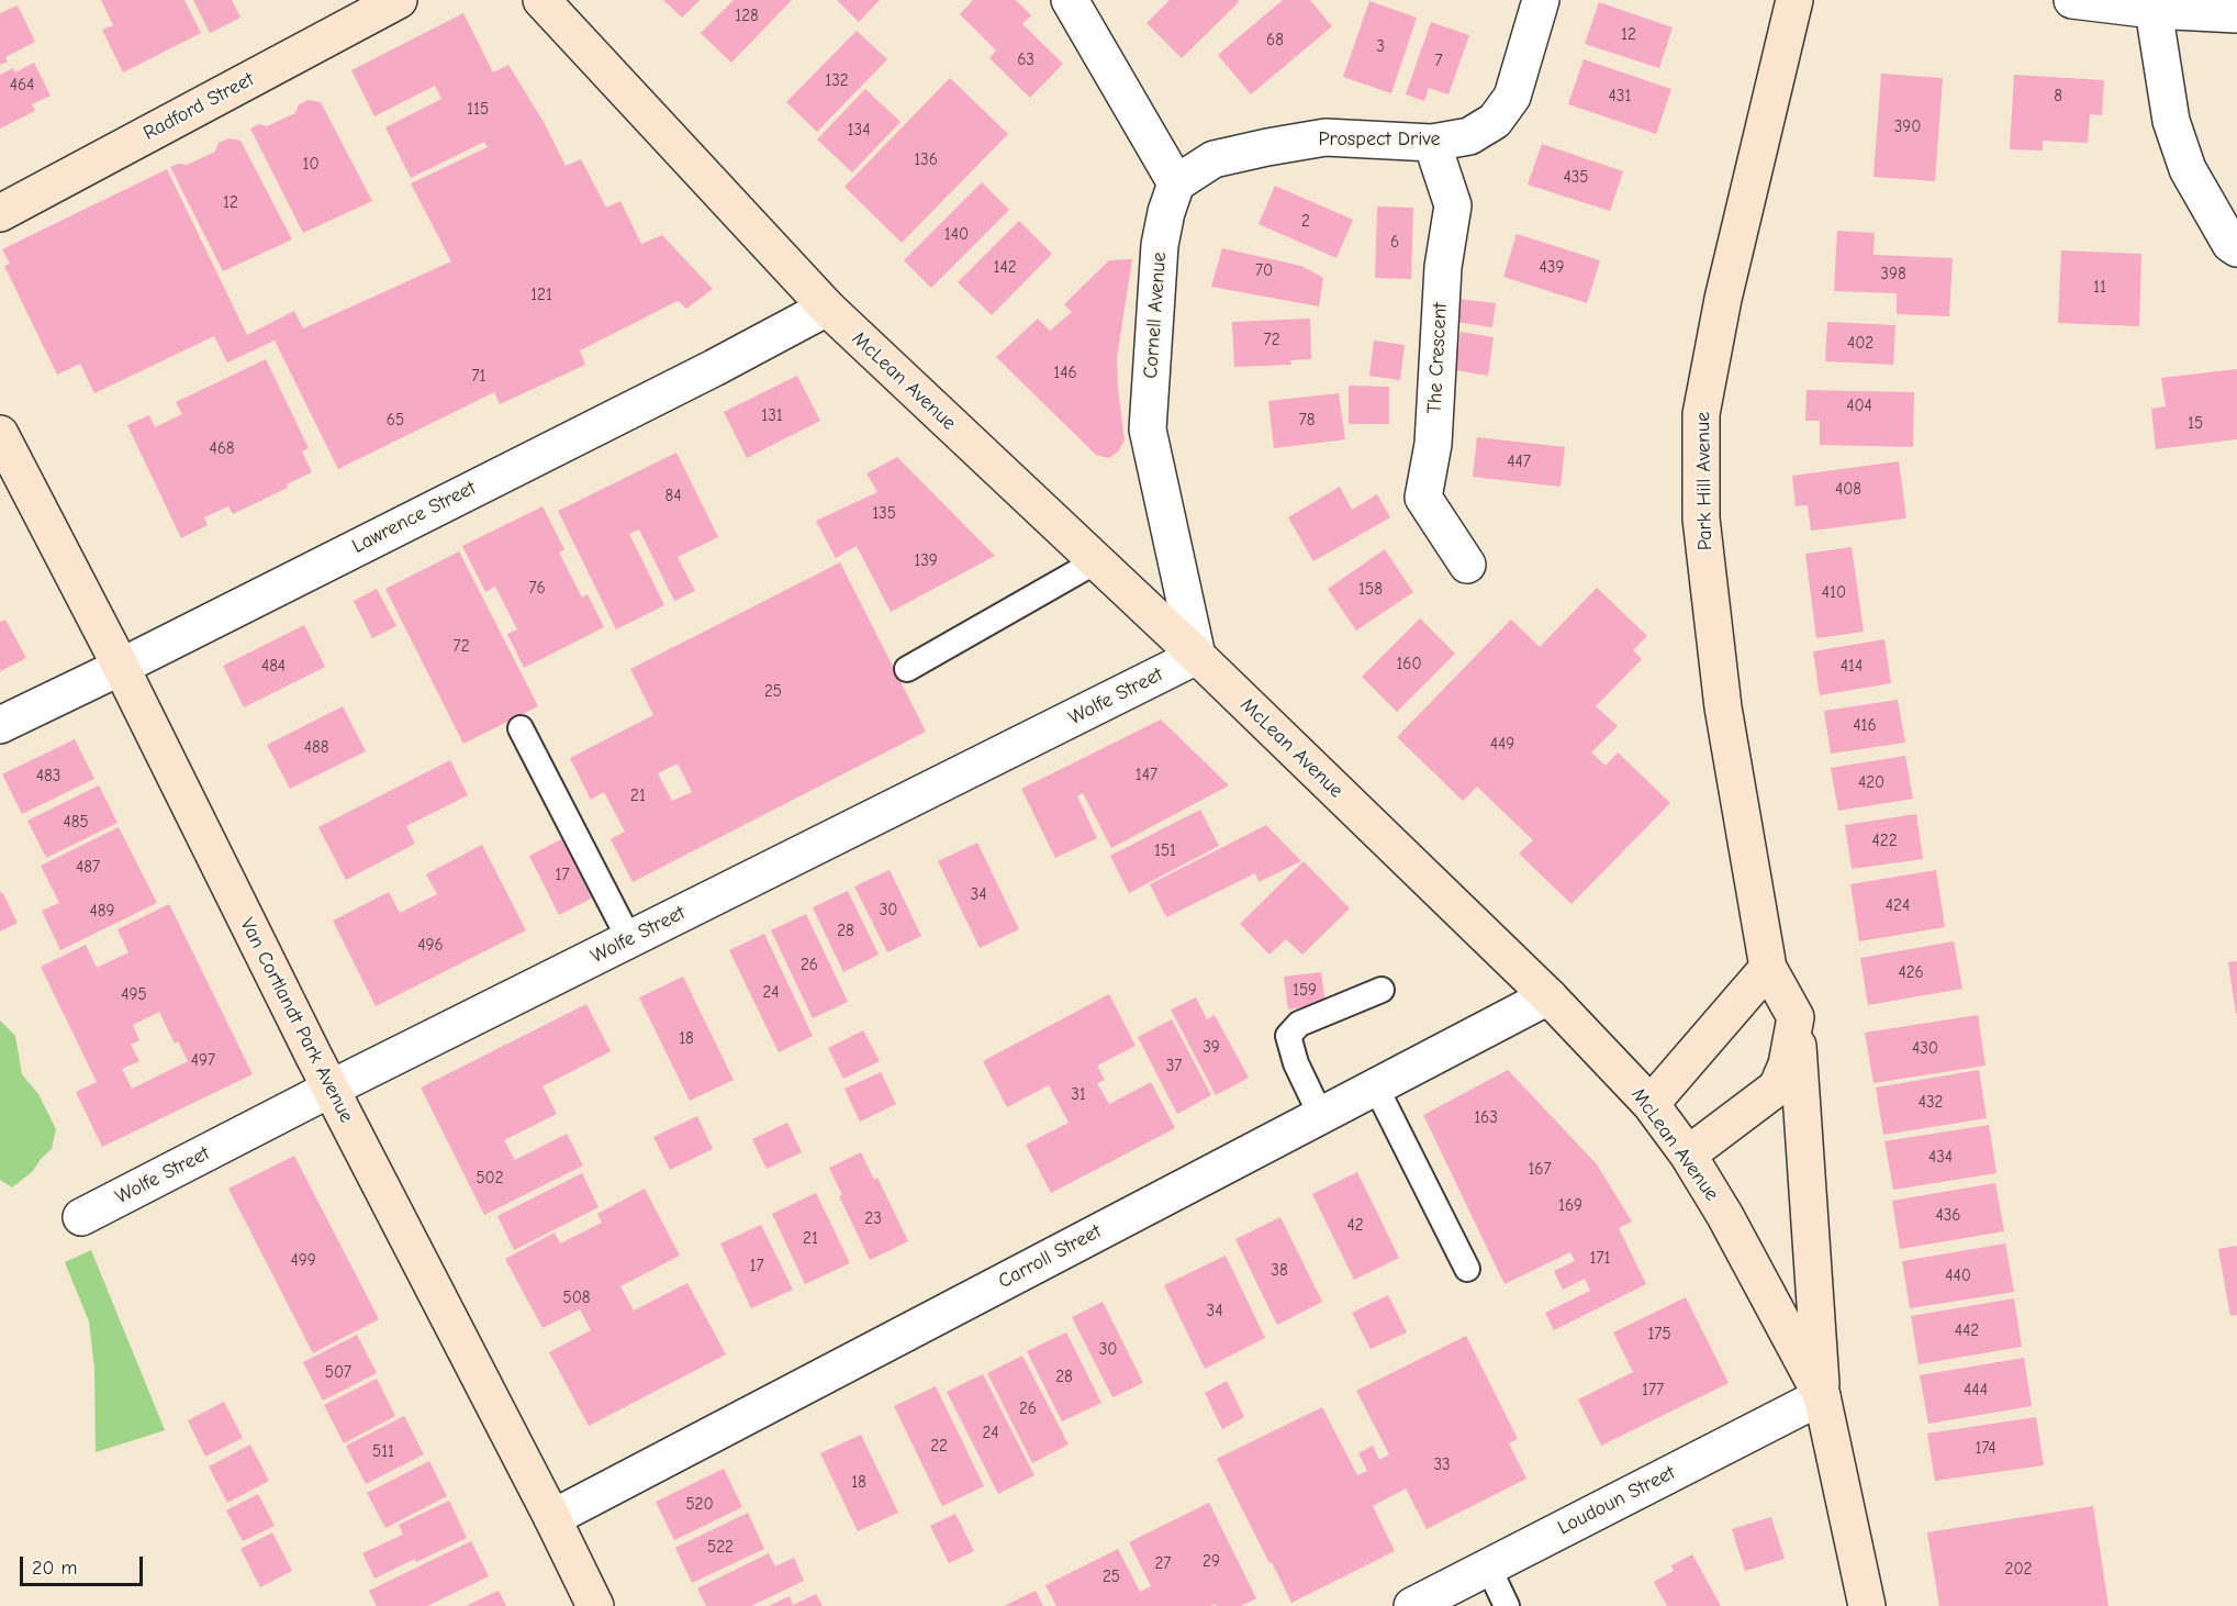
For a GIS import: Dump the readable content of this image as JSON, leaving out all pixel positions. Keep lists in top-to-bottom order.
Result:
{
  "streets": {
    "street": [
      "Radford Street",
      "Prospect Drive",
      "Cornell Avenue",
      "The Crescent",
      "McLean Avenue",
      "Park Hill Avenue",
      "Lawrence Street",
      "Wolfe Street",
      "Van Cortlandt Park Avenue",
      "Carroll Street",
      "Loudoun Street"
    ]
  },
  "crossings": [
    ["Prospect Drive", "Cornell Avenue"],
    ["Prospect Drive", "The Crescent"],
    ["Cornell Avenue", "McLean Avenue"],
    ["Cornell Avenue", "Wolfe Street"],
    ["McLean Avenue", "Lawrence Street"],
    ["McLean Avenue", "Wolfe Street"],
    ["McLean Avenue", "Carroll Street"],
    ["McLean Avenue", "Loudoun Street"],
    ["Lawrence Street", "Van Cortlandt Park Avenue"],
    ["Wolfe Street", "Van Cortlandt Park Avenue"],
    ["Van Cortlandt Park Avenue", "Carroll Street"]
  ],
  "house_numbers": [
    "128",
    "12",
    "68",
    "3",
    "63",
    "7",
    "132",
    "464",
    "431",
    "8",
    "115",
    "390",
    "134",
    "136",
    "10",
    "435",
    "12",
    "2",
    "140",
    "6",
    "142",
    "439",
    "70",
    "398",
    "11",
    "121",
    "72",
    "402",
    "146",
    "71",
    "404",
    "131",
    "65",
    "78",
    "15",
    "468",
    "447",
    "408",
    "84",
    "135",
    "139",
    "76",
    "158",
    "410",
    "72",
    "160",
    "484",
    "414",
    "25",
    "416",
    "449",
    "488",
    "147",
    "483",
    "420",
    "21",
    "485",
    "422",
    "151",
    "487",
    "17",
    "34",
    "424",
    "30",
    "489",
    "28",
    "496",
    "26",
    "426",
    "159",
    "24",
    "495",
    "18",
    "39",
    "430",
    "497",
    "37",
    "31",
    "432",
    "163",
    "434",
    "167",
    "502",
    "169",
    "436",
    "23",
    "42",
    "21",
    "171",
    "499",
    "17",
    "38",
    "440",
    "508",
    "34",
    "442",
    "175",
    "30",
    "507",
    "28",
    "177",
    "444",
    "26",
    "24",
    "22",
    "174",
    "511",
    "33",
    "18",
    "520",
    "522",
    "29",
    "27",
    "202",
    "25"
  ],
  "scale_bar": "20 m"
}
